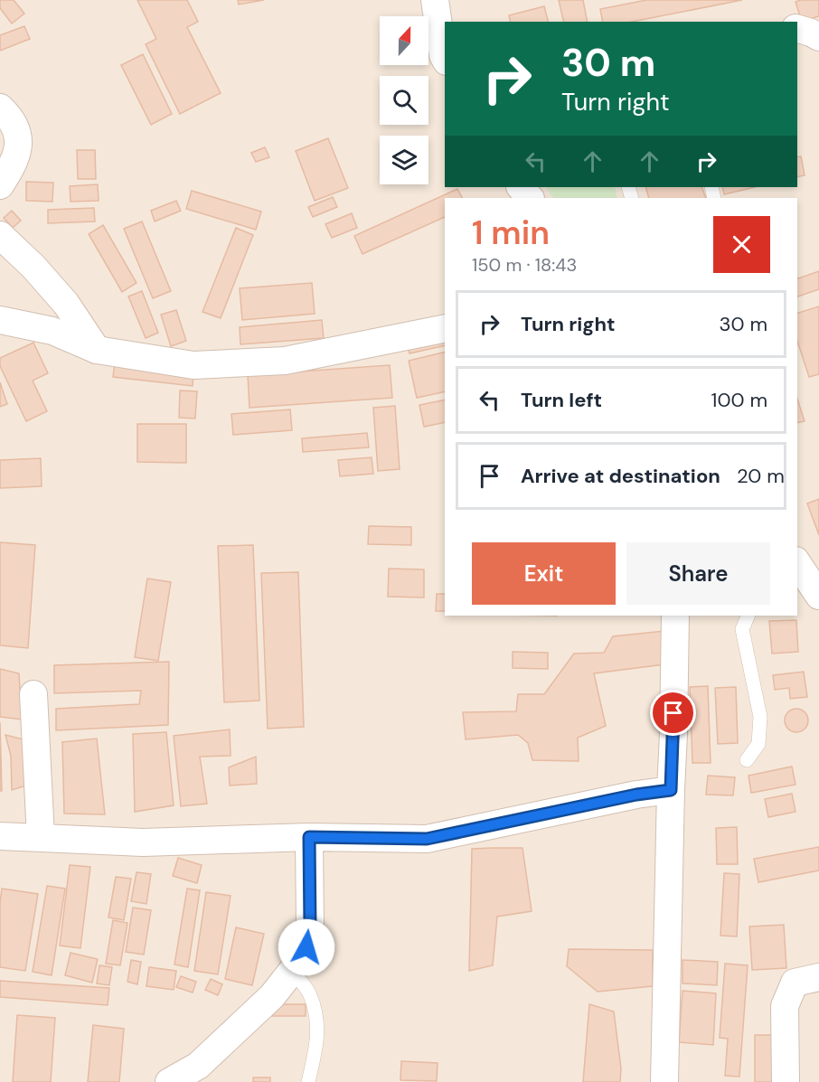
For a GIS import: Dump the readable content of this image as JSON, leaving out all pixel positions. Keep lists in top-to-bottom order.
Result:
{
  "north": "top",
  "page": {
    "turn": ["30 m", "Turn right"],
    "heading": ["1 min", "150 m · 18:43"],
    "list": [
      {
        "name": "Turn right",
        "value": "30 m"
      },
      {
        "name": "Turn left",
        "value": "100 m"
      },
      {
        "name": "Arrive at destination",
        "value": "20 m"
      }
    ],
    "buttons": ["Exit", "Share"]
  }
}
